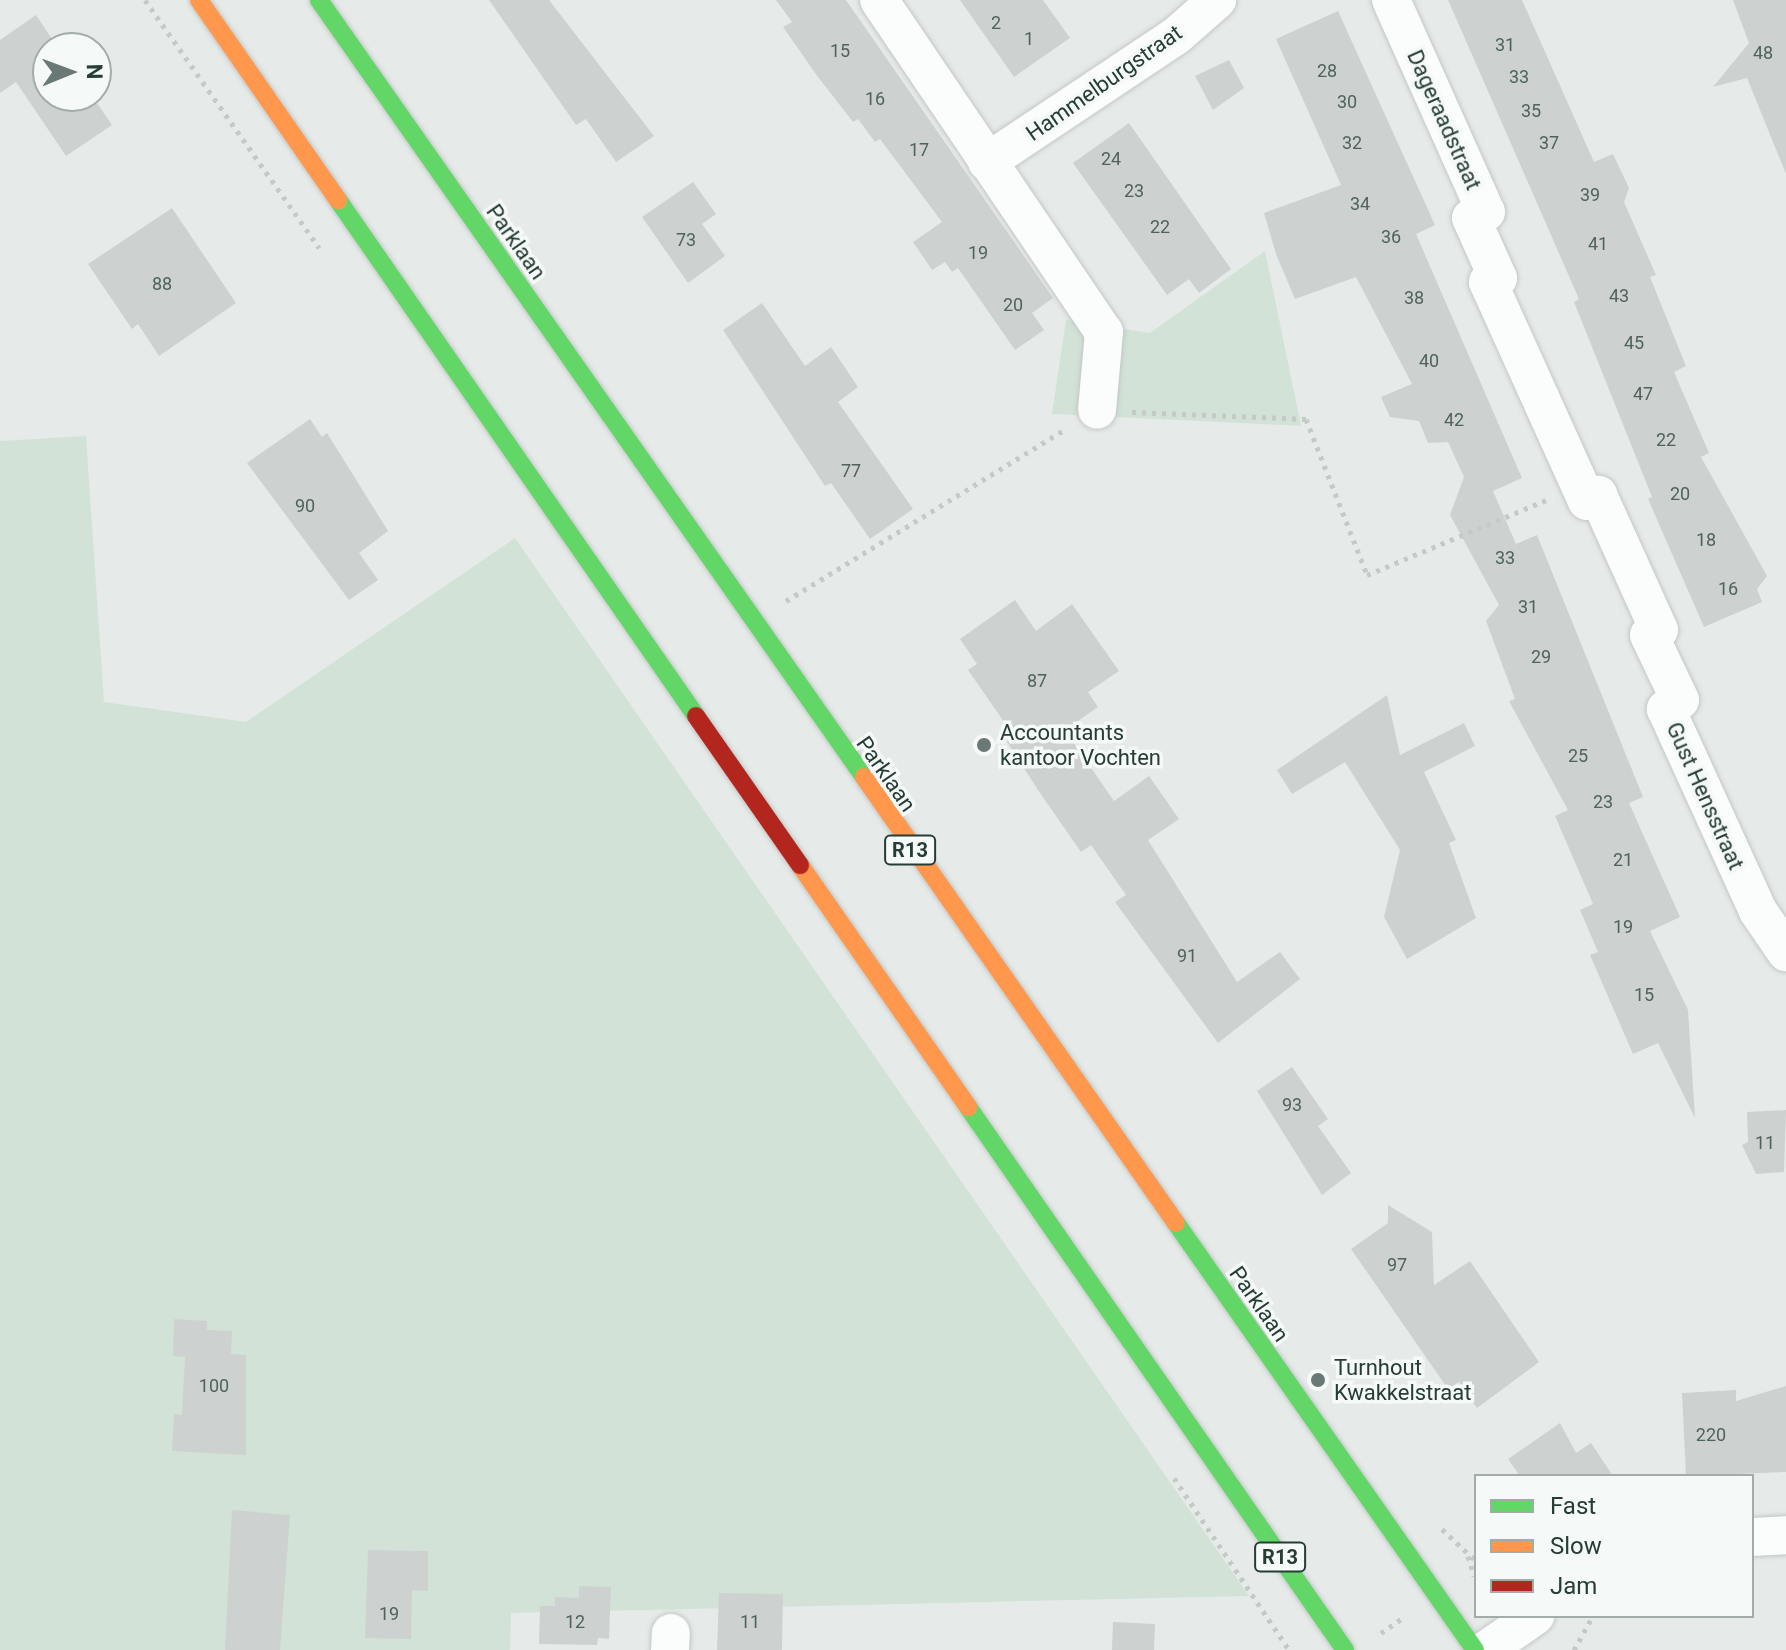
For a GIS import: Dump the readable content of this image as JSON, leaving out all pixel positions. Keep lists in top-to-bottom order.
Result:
{
  "streets": {
    "main road": ["Parklaan", "R13"],
    "street": ["Hammelburgstraat", "Dageraadstraat", "Gust Hensstraat"]
  },
  "crossings": [
    ["Dageraadstraat", "Gust Hensstraat"]
  ],
  "places": ["Accountants kantoor Vochten", "Turnhout Kwakkelstraat"],
  "house_numbers": [
    "2",
    "1",
    "31",
    "15",
    "48",
    "28",
    "33",
    "16",
    "30",
    "35",
    "32",
    "37",
    "17",
    "24",
    "23",
    "39",
    "34",
    "22",
    "36",
    "73",
    "41",
    "19",
    "88",
    "43",
    "38",
    "20",
    "45",
    "40",
    "47",
    "42",
    "22",
    "77",
    "20",
    "90",
    "18",
    "33",
    "16",
    "31",
    "29",
    "87",
    "25",
    "23",
    "21",
    "19",
    "91",
    "15",
    "93",
    "11",
    "97",
    "100",
    "220",
    "19",
    "12",
    "11"
  ],
  "legend": ["Fast", "Slow", "Jam"],
  "north": "right"
}
